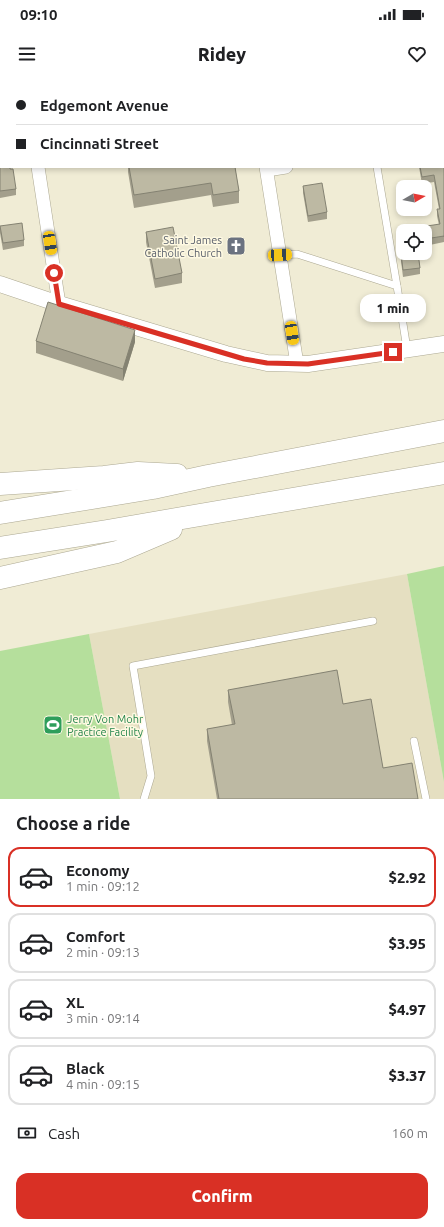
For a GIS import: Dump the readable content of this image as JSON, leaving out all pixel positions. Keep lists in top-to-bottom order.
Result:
{
  "places": {
    "church": ["Saint James Catholic Church"],
    "sports": ["Jerry Von Mohr Practice Facility"]
  },
  "north": "right",
  "page": {
    "status": "09:10",
    "header": "Ridey",
    "banner": ["Edgemont Avenue", "Cincinnati Street"],
    "bubble": "1 min",
    "heading": "Choose a ride",
    "list": [
      {
        "name": "Economy",
        "note": "1 min · 09:12",
        "value": "$2.92"
      },
      {
        "name": "Comfort",
        "note": "2 min · 09:13",
        "value": "$3.95"
      },
      {
        "name": "XL",
        "note": "3 min · 09:14",
        "value": "$4.97"
      },
      {
        "name": "Black",
        "note": "4 min · 09:15",
        "value": "$3.37"
      }
    ],
    "pay": ["Cash", "160 m"],
    "buttons": "Confirm"
  }
}
